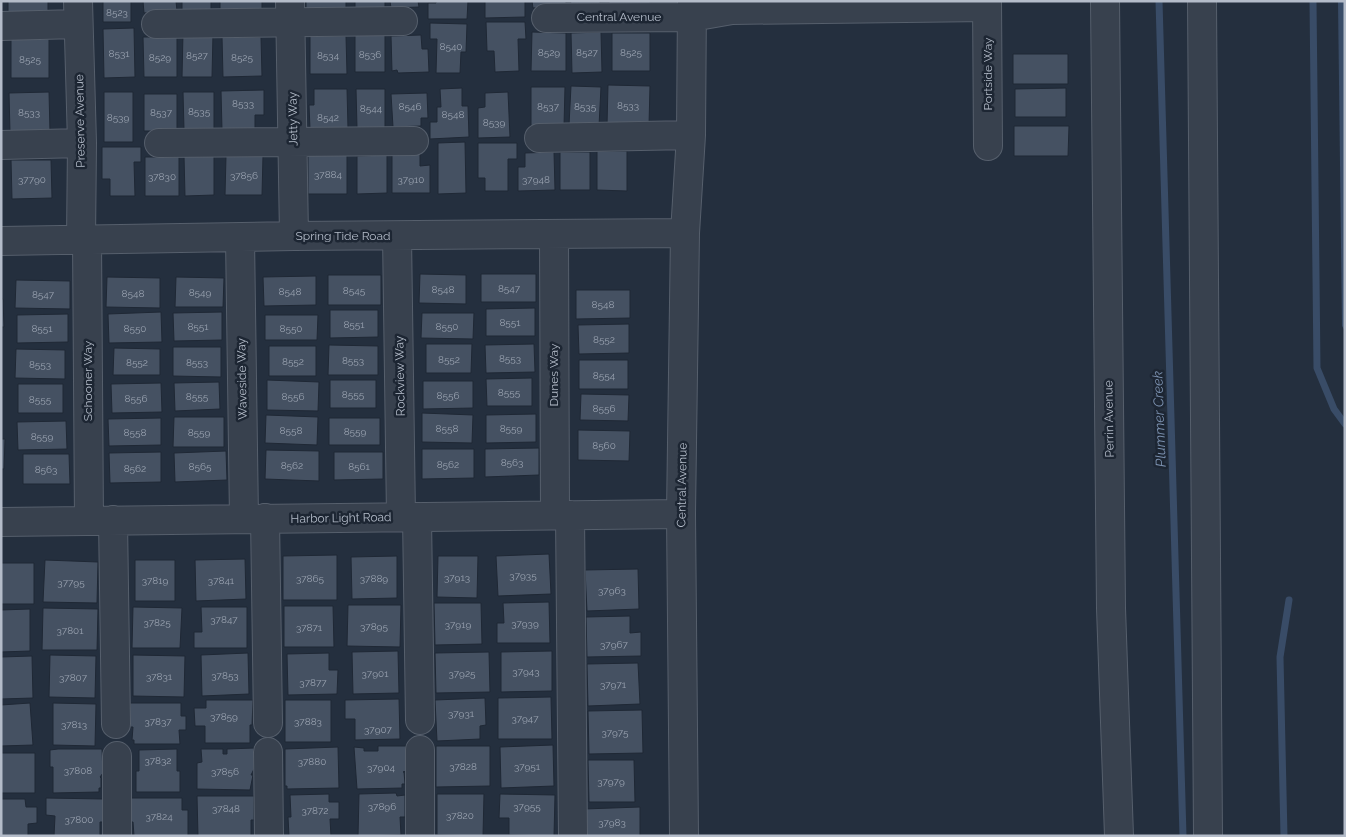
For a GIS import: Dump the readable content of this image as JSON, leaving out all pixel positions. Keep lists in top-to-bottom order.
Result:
{
  "streets": {
    "street": [
      "Central Avenue",
      "Portside Way",
      "Jetty Way",
      "Preserve Avenue",
      "Spring Tide Road",
      "Dunes Way",
      "Rockview Way",
      "Waveside Way",
      "Schooner Way",
      "Perrin Avenue",
      "Harbor Light Road"
    ]
  },
  "crossings": [
    ["Central Avenue", "Spring Tide Road"],
    ["Central Avenue", "Harbor Light Road"],
    ["Jetty Way", "Spring Tide Road"],
    ["Preserve Avenue", "Spring Tide Road"],
    ["Preserve Avenue", "Schooner Way"],
    ["Spring Tide Road", "Dunes Way"],
    ["Spring Tide Road", "Rockview Way"],
    ["Spring Tide Road", "Waveside Way"],
    ["Spring Tide Road", "Schooner Way"],
    ["Dunes Way", "Harbor Light Road"],
    ["Rockview Way", "Harbor Light Road"],
    ["Waveside Way", "Harbor Light Road"],
    ["Schooner Way", "Harbor Light Road"]
  ],
  "water": ["Plummer Creek"],
  "house_numbers": [
    "8523",
    "8540",
    "8529",
    "8527",
    "8525",
    "8531",
    "8536",
    "8527",
    "8534",
    "8529",
    "8525",
    "8525",
    "8533",
    "8533",
    "8546",
    "8537",
    "8535",
    "8544",
    "8535",
    "8533",
    "8537",
    "8548",
    "8539",
    "8542",
    "8539",
    "37884",
    "37856",
    "37830",
    "37790",
    "37910",
    "37948",
    "8547",
    "8548",
    "8545",
    "8548",
    "8549",
    "8548",
    "8547",
    "8548",
    "8551",
    "8551",
    "8551",
    "8550",
    "8551",
    "8550",
    "8550",
    "8552",
    "8553",
    "8552",
    "8553",
    "8552",
    "8552",
    "8553",
    "8553",
    "8554",
    "8555",
    "8555",
    "8556",
    "8555",
    "8556",
    "8556",
    "8555",
    "8556",
    "8558",
    "8559",
    "8558",
    "8559",
    "8558",
    "8559",
    "8559",
    "8560",
    "8563",
    "8562",
    "8562",
    "8565",
    "8561",
    "8562",
    "8563",
    "37935",
    "37913",
    "37865",
    "37889",
    "37819",
    "37841",
    "37795",
    "37963",
    "37847",
    "37825",
    "37939",
    "37919",
    "37895",
    "37871",
    "37801",
    "37967",
    "37943",
    "37901",
    "37925",
    "37853",
    "37831",
    "37807",
    "37877",
    "37971",
    "37931",
    "37859",
    "37947",
    "37837",
    "37883",
    "37813",
    "37907",
    "37975",
    "37832",
    "37880",
    "37828",
    "37951",
    "37904",
    "37808",
    "37856",
    "37979",
    "37896",
    "37955",
    "37848",
    "37872",
    "37820",
    "37824",
    "37800",
    "37983"
  ]
}
